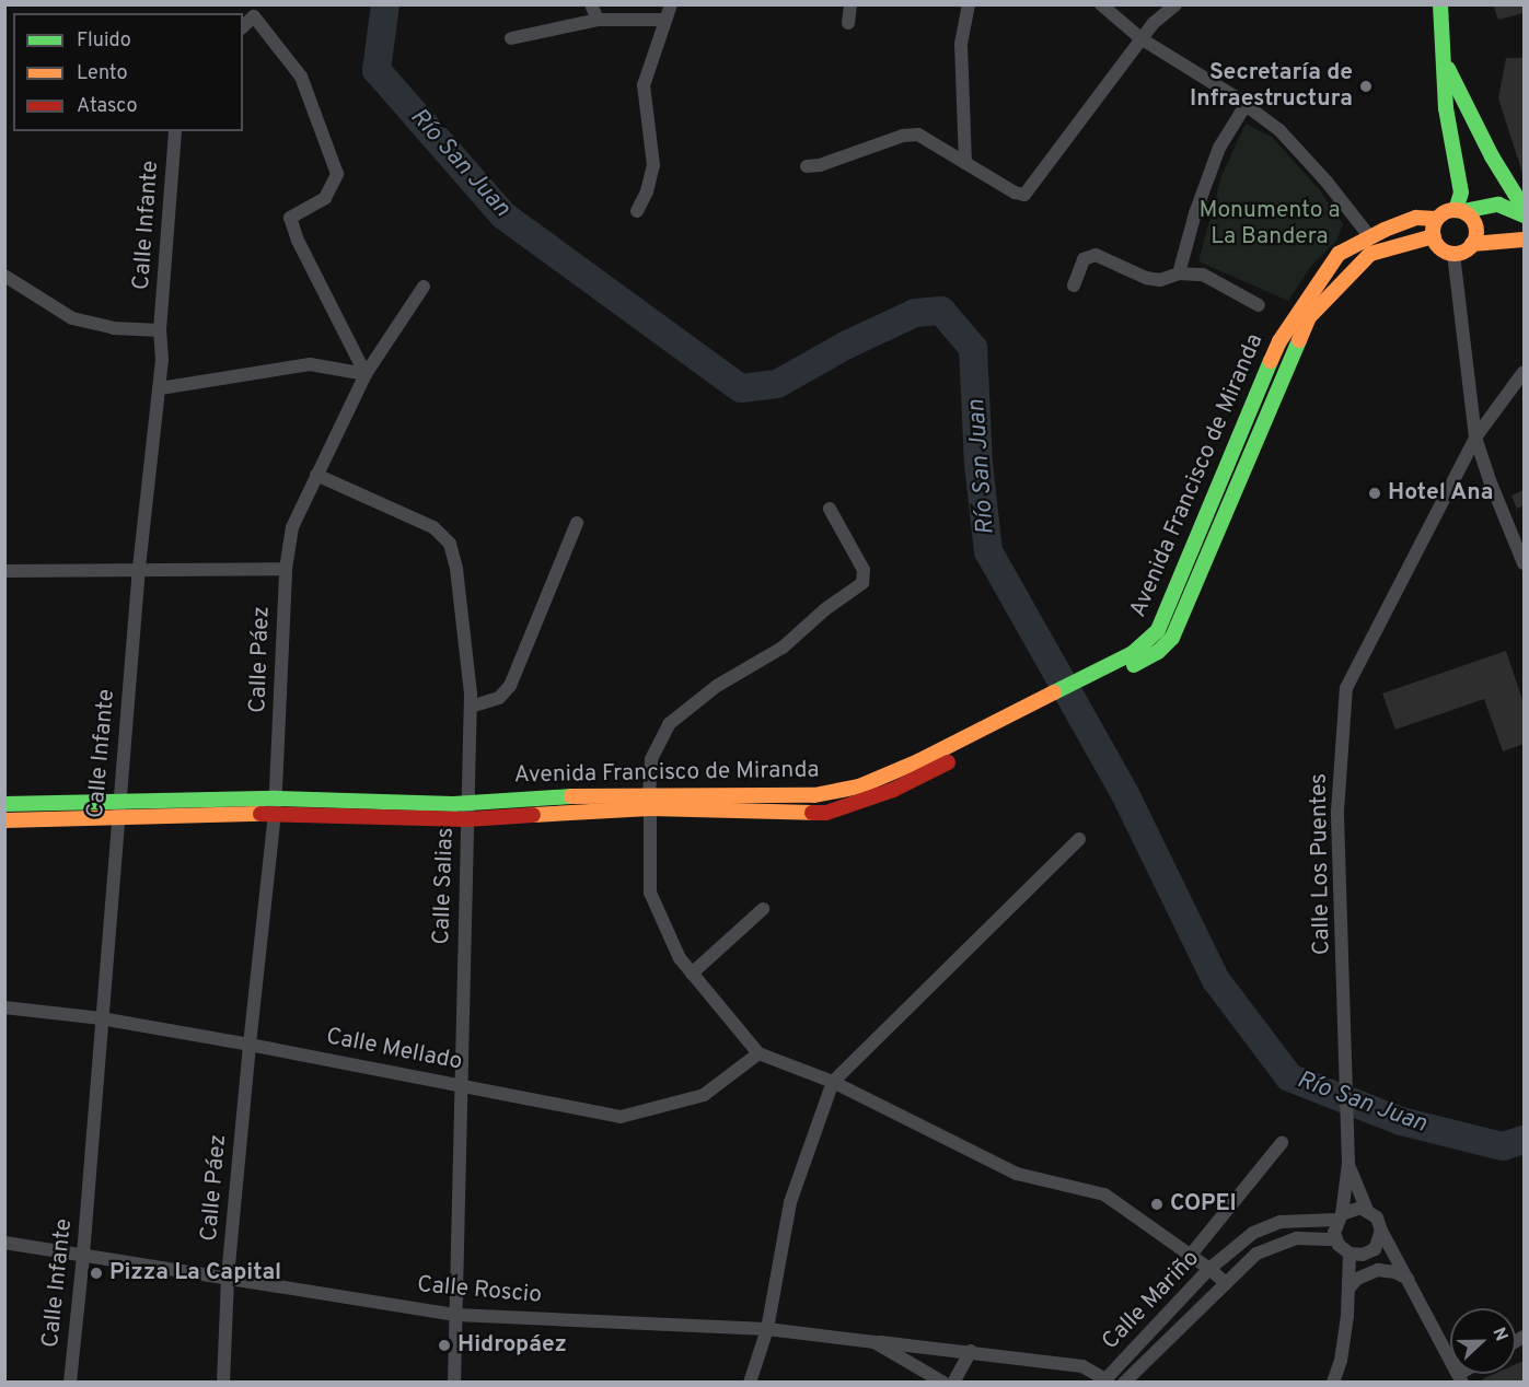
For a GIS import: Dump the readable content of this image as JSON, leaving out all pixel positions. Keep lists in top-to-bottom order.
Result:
{
  "streets": {
    "main road": ["Avenida Francisco de Miranda"],
    "street": [
      "Calle Infante",
      "Calle Páez",
      "Calle Los Puentes",
      "Calle Salias",
      "Calle Mellado",
      "Calle Roscio",
      "Calle Mariño"
    ]
  },
  "crossings": [
    ["Calle Infante", "Avenida Francisco de Miranda"],
    ["Calle Infante", "Calle Mellado"],
    ["Calle Infante", "Calle Roscio"],
    ["Avenida Francisco de Miranda", "Calle Páez"],
    ["Avenida Francisco de Miranda", "Calle Salias"],
    ["Calle Páez", "Calle Salias"],
    ["Calle Páez", "Calle Mellado"],
    ["Calle Páez", "Calle Roscio"],
    ["Calle Salias", "Calle Mellado"],
    ["Calle Salias", "Calle Roscio"],
    ["Calle Roscio", "Calle Mariño"]
  ],
  "water": ["Río San Juan"],
  "parks": ["Monumento a La Bandera"],
  "places": [
    "Secretaría de Infraestructura",
    "Hotel Ana",
    "COPEI",
    "Pizza La Capital",
    "Hidropáez"
  ],
  "legend": ["Fluido", "Lento", "Atasco"],
  "north": "right"
}
